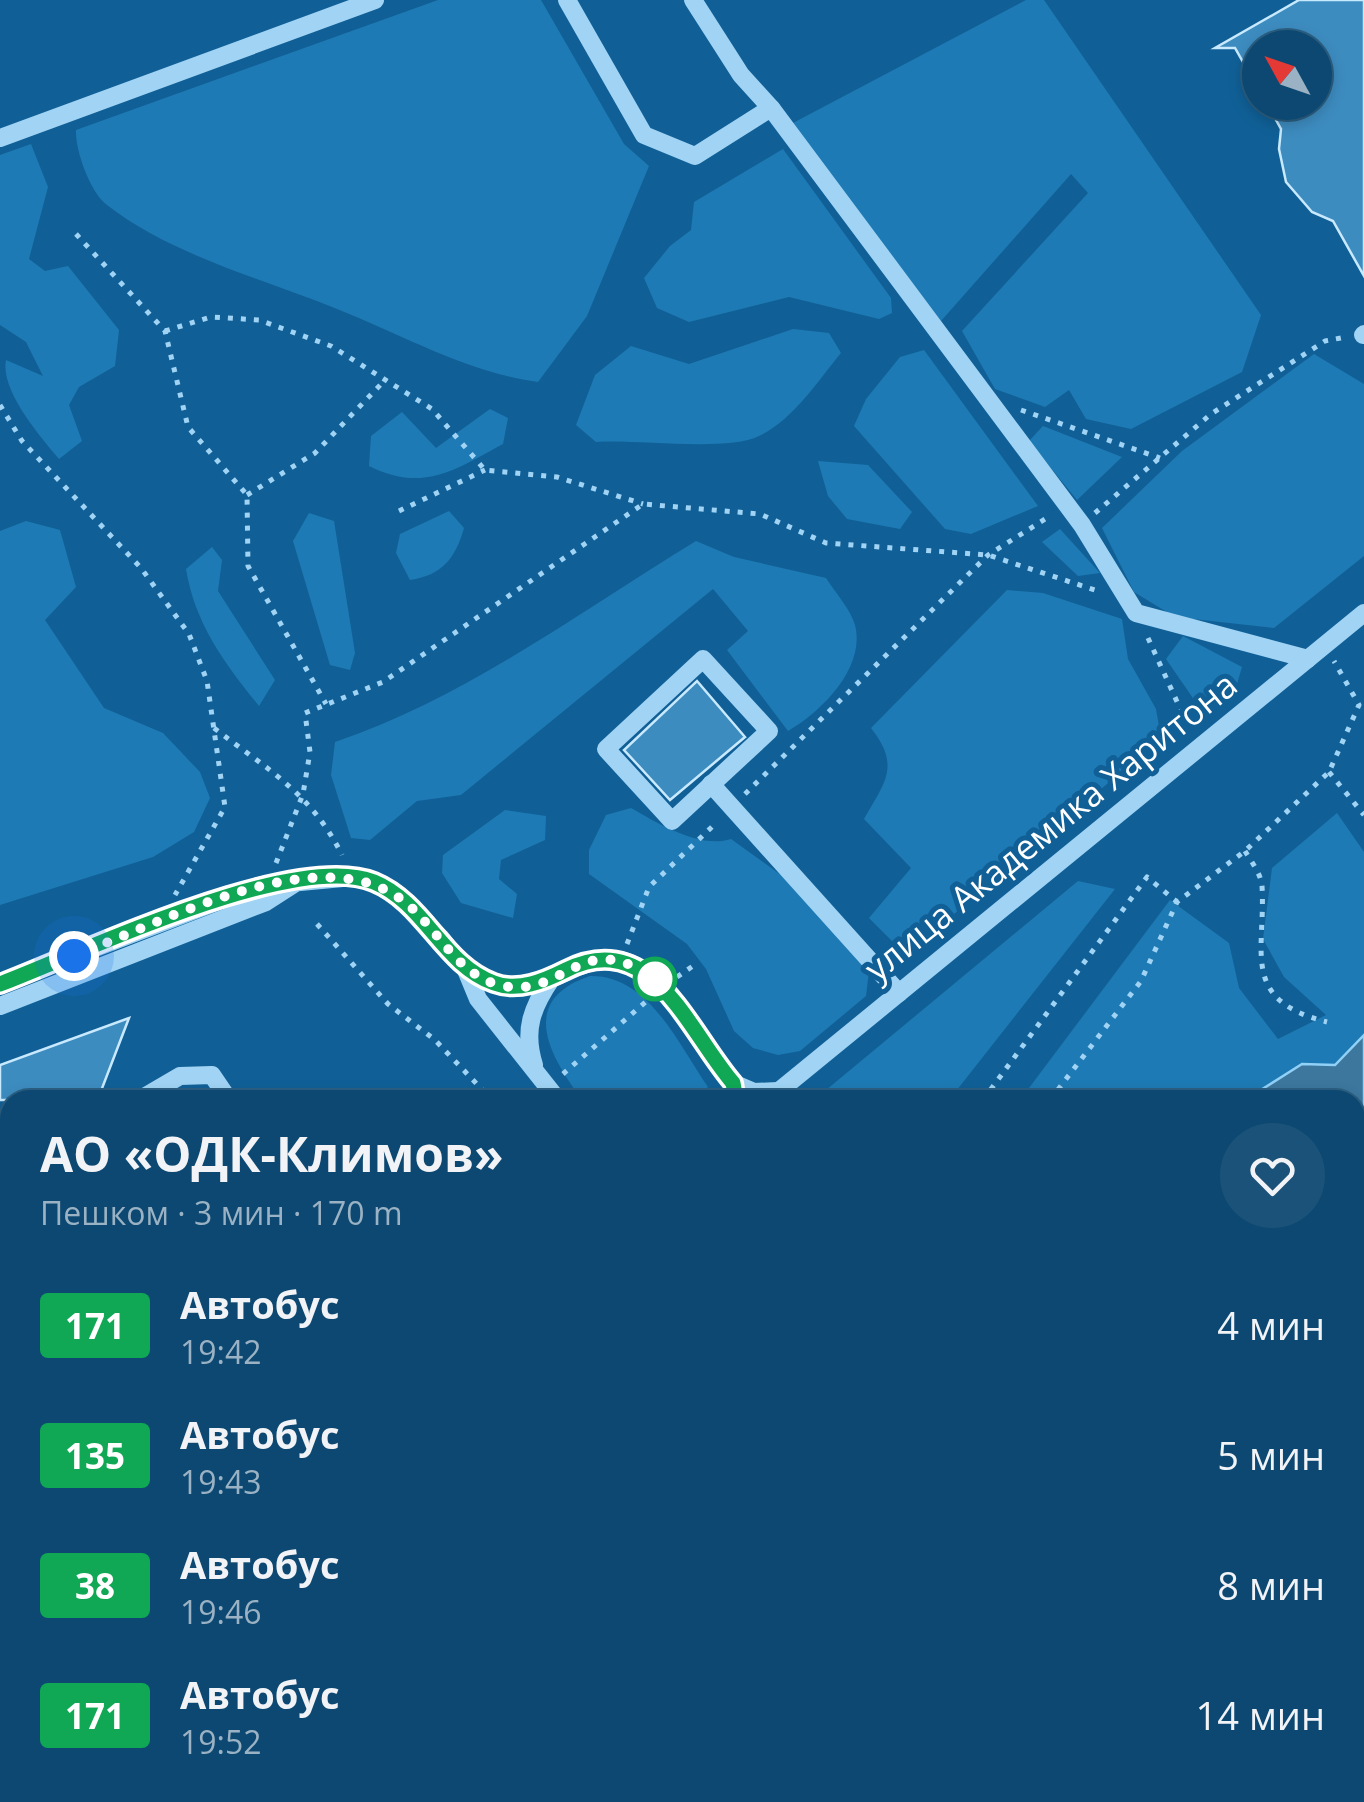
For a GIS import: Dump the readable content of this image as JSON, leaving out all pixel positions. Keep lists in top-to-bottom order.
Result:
{
  "streets": {
    "street": ["улица Академика Харитона"]
  },
  "lines": ["bus line 171"],
  "north": "top left",
  "page": {
    "heading": ["АО «ОДК-Климов»", "Пешком · 3 мин · 170 m"],
    "list": [
      {
        "mark": "171",
        "name": "Автобус",
        "note": "19:42",
        "value": "4 мин"
      },
      {
        "mark": "135",
        "name": "Автобус",
        "note": "19:43",
        "value": "5 мин"
      },
      {
        "mark": "38",
        "name": "Автобус",
        "note": "19:46",
        "value": "8 мин"
      },
      {
        "mark": "171",
        "name": "Автобус",
        "note": "19:52",
        "value": "14 мин"
      }
    ]
  }
}
